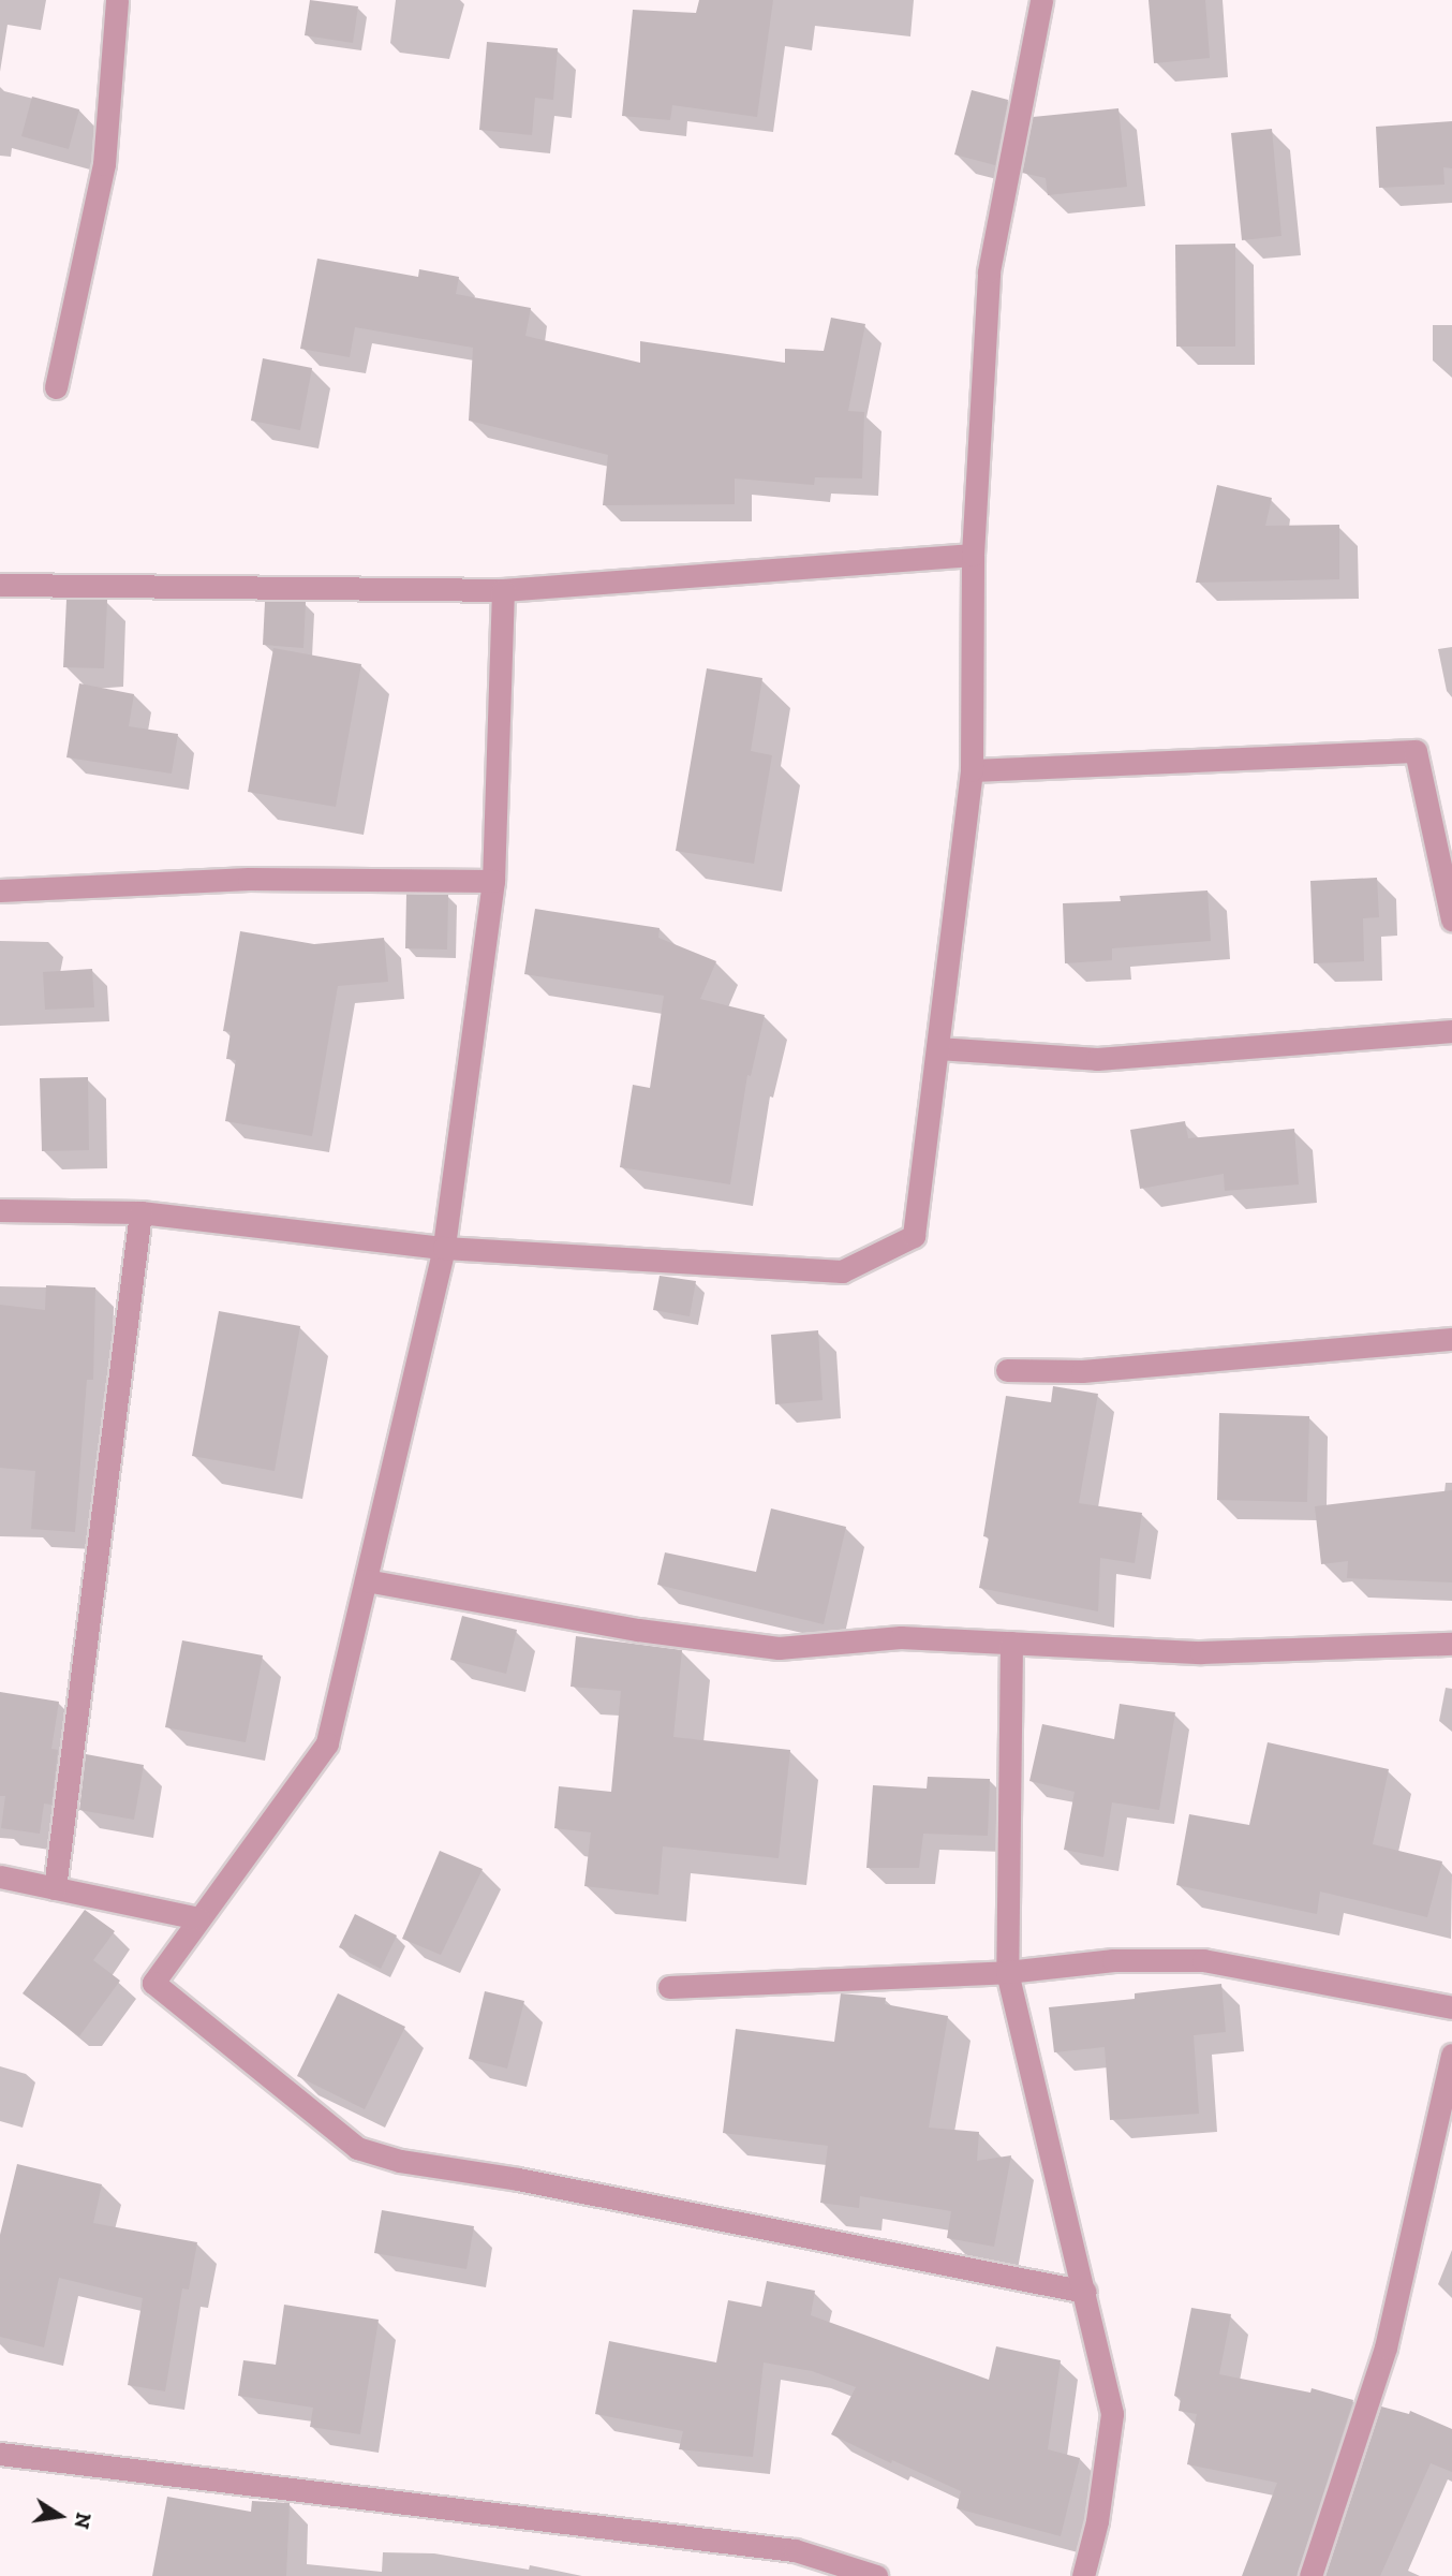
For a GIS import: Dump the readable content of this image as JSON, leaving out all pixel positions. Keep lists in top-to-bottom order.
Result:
{
  "north": "right"
}
